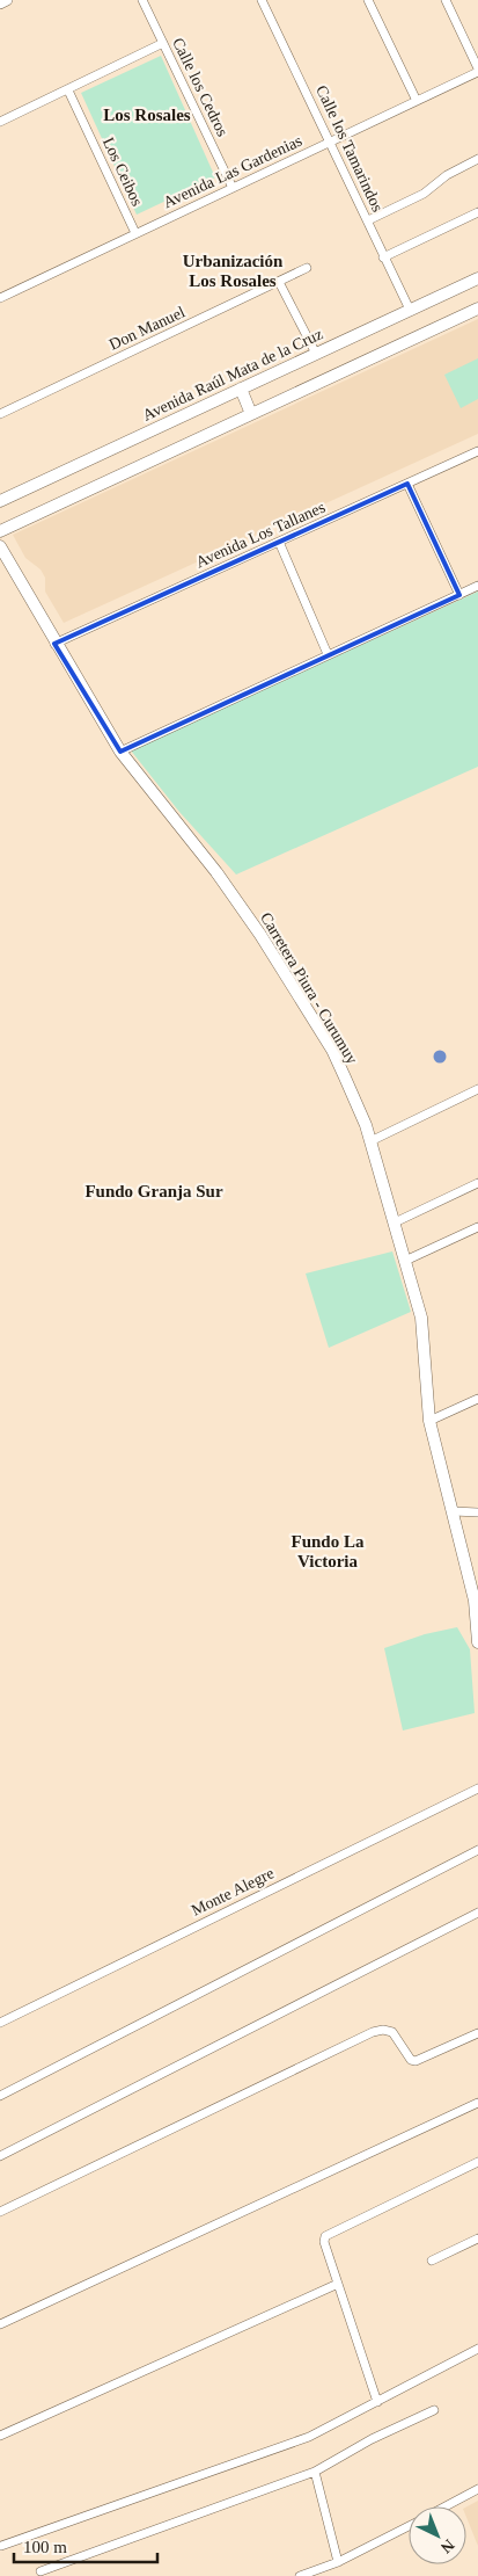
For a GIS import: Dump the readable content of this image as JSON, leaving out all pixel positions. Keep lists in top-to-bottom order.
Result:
{
  "streets": {
    "main road": ["Avenida Raúl Mata de la Cruz", "Carretera Piura - Curumuy"],
    "street": [
      "Calle los Cedros",
      "Calle los Tamarindos",
      "Los Ceibos",
      "Avenida Las Gardenias",
      "Don Manuel",
      "Avenida Los Tallanes",
      "Monte Alegre"
    ]
  },
  "crossings": [
    ["Calle los Cedros", "Avenida Las Gardenias"],
    ["Calle los Tamarindos", "Avenida Las Gardenias"],
    ["Calle los Tamarindos", "Avenida Raúl Mata de la Cruz"],
    ["Los Ceibos", "Avenida Las Gardenias"],
    ["Avenida Los Tallanes", "Carretera Piura - Curumuy"]
  ],
  "districts": [
    "Los Rosales",
    "Urbanización Los Rosales",
    "Fundo Granja Sur",
    "Fundo La Victoria"
  ],
  "scale_bar": "100 m",
  "north": "bottom right"
}
